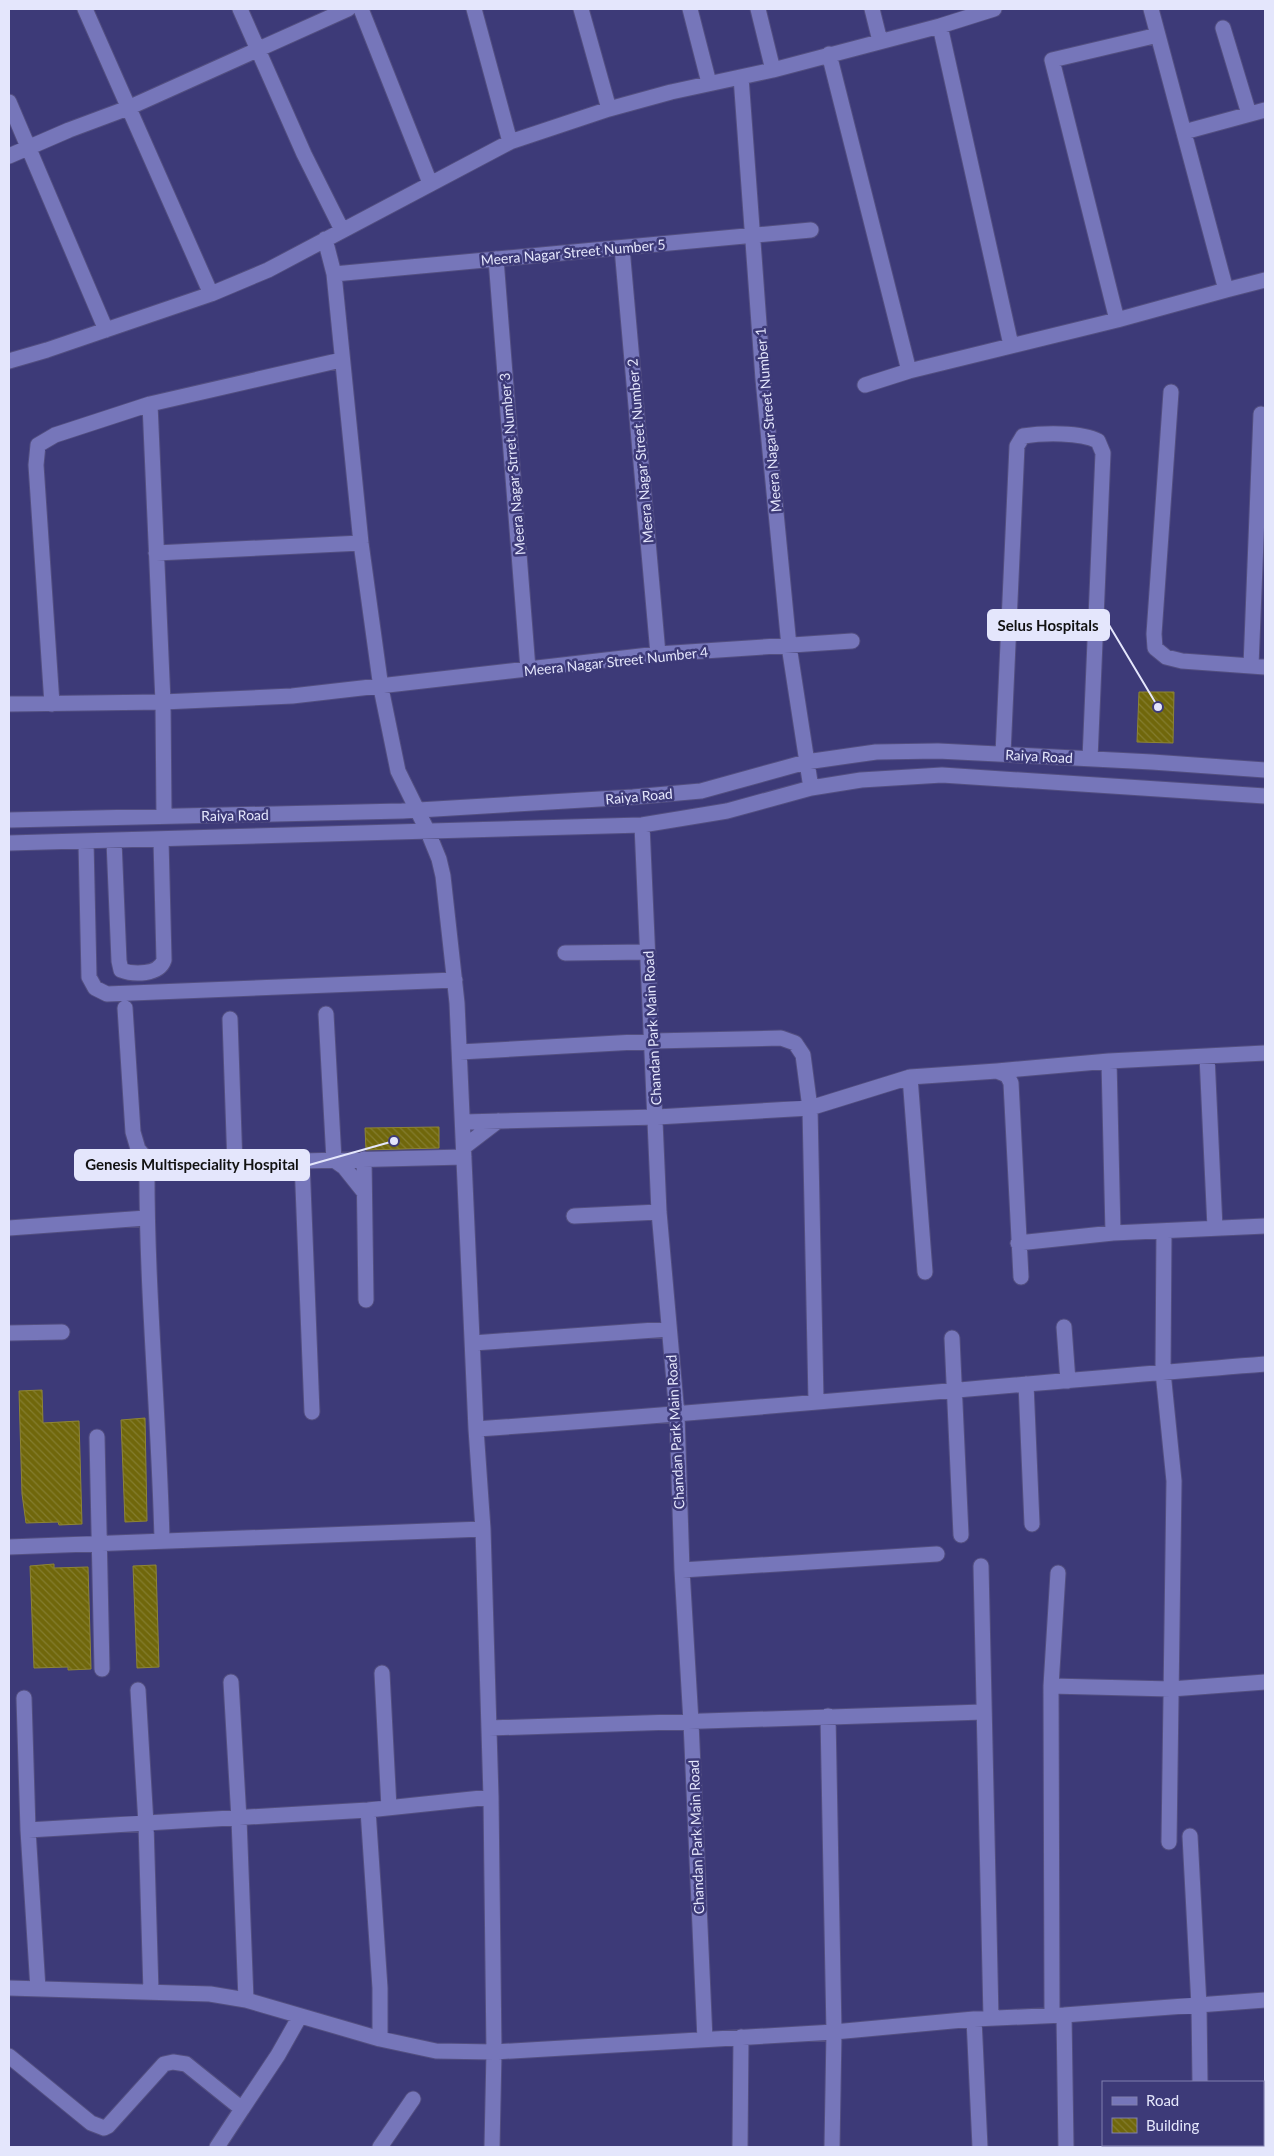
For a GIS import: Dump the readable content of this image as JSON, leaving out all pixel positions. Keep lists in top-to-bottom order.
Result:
{
  "streets": {
    "street": [
      "Meera Nagar Street Number 5",
      "Meera Nagar Street Number 1",
      "Meera Nagar Street Number 2",
      "Meera Nagar Strret Number 3",
      "Meera Nagar Street Number 4",
      "Raiya Road",
      "Chandan Park Main Road"
    ]
  },
  "crossings": [
    ["Meera Nagar Street Number 5", "Meera Nagar Street Number 1"],
    ["Meera Nagar Street Number 5", "Meera Nagar Street Number 2"],
    ["Meera Nagar Street Number 5", "Meera Nagar Strret Number 3"],
    ["Meera Nagar Street Number 1", "Meera Nagar Street Number 4"],
    ["Meera Nagar Street Number 1", "Raiya Road"],
    ["Meera Nagar Street Number 2", "Meera Nagar Street Number 4"],
    ["Meera Nagar Strret Number 3", "Meera Nagar Street Number 4"],
    ["Raiya Road", "Chandan Park Main Road"]
  ],
  "places": ["Selus Hospitals", "Genesis Multispeciality Hospital"],
  "legend": ["Road", "Building"]
}
